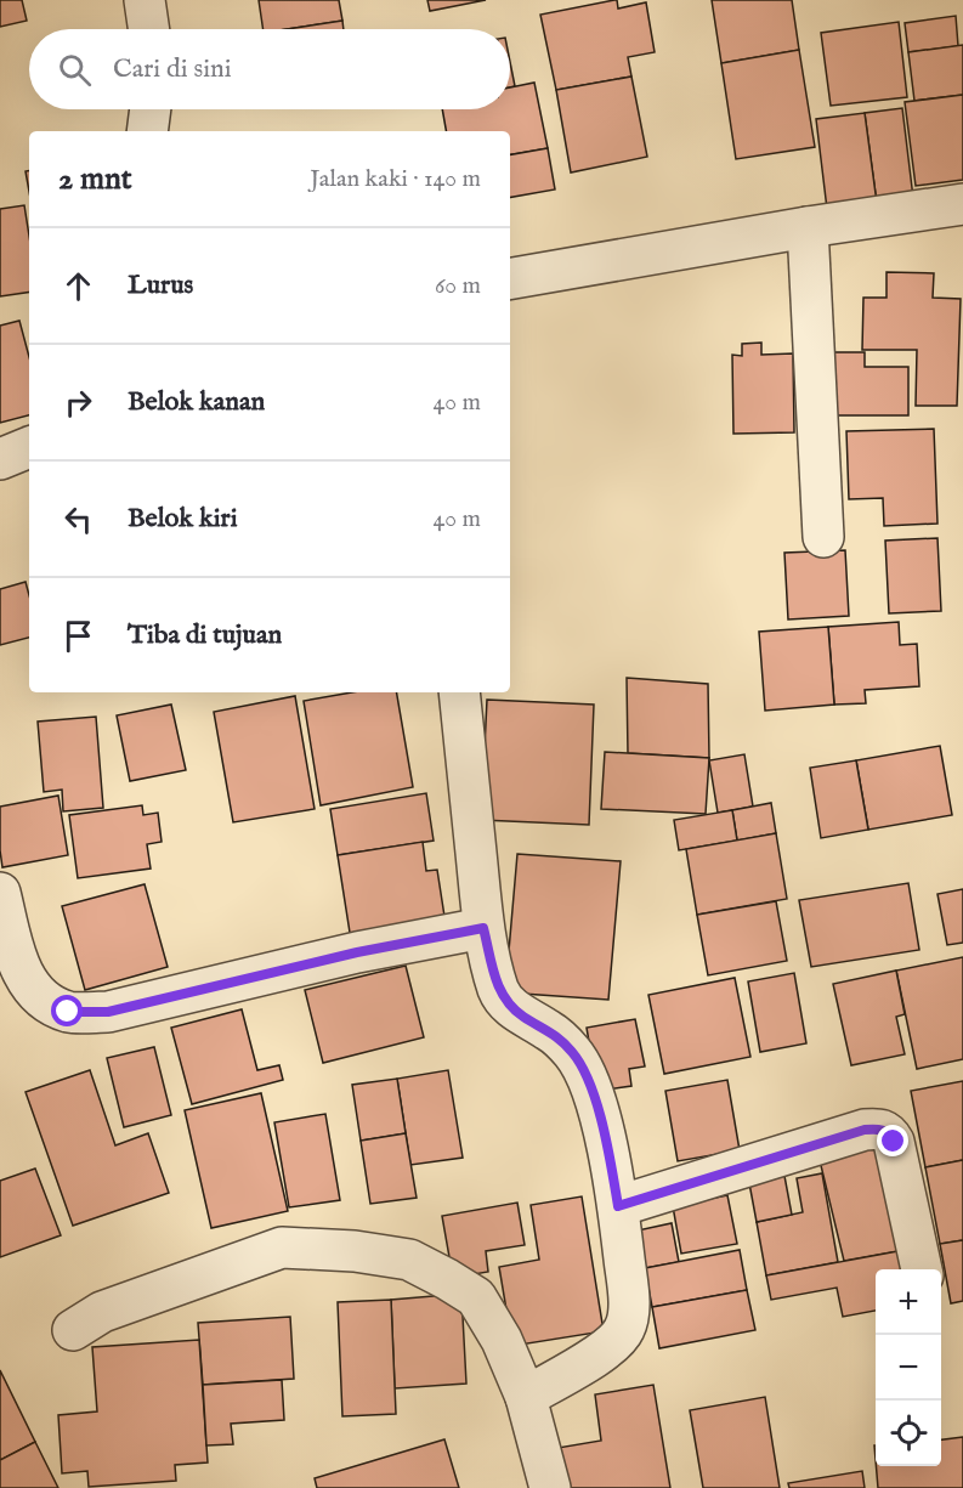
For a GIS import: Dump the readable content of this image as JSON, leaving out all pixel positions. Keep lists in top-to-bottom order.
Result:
{
  "page": {
    "search": "Cari di sini",
    "heading": ["2 mnt", "Jalan kaki · 140 m"],
    "list": [
      ["Lurus", "60 m"],
      ["Belok kanan", "40 m"],
      ["Belok kiri", "40 m"],
      "Tiba di tujuan"
    ],
    "map_buttons": ["+", "−"]
  }
}
